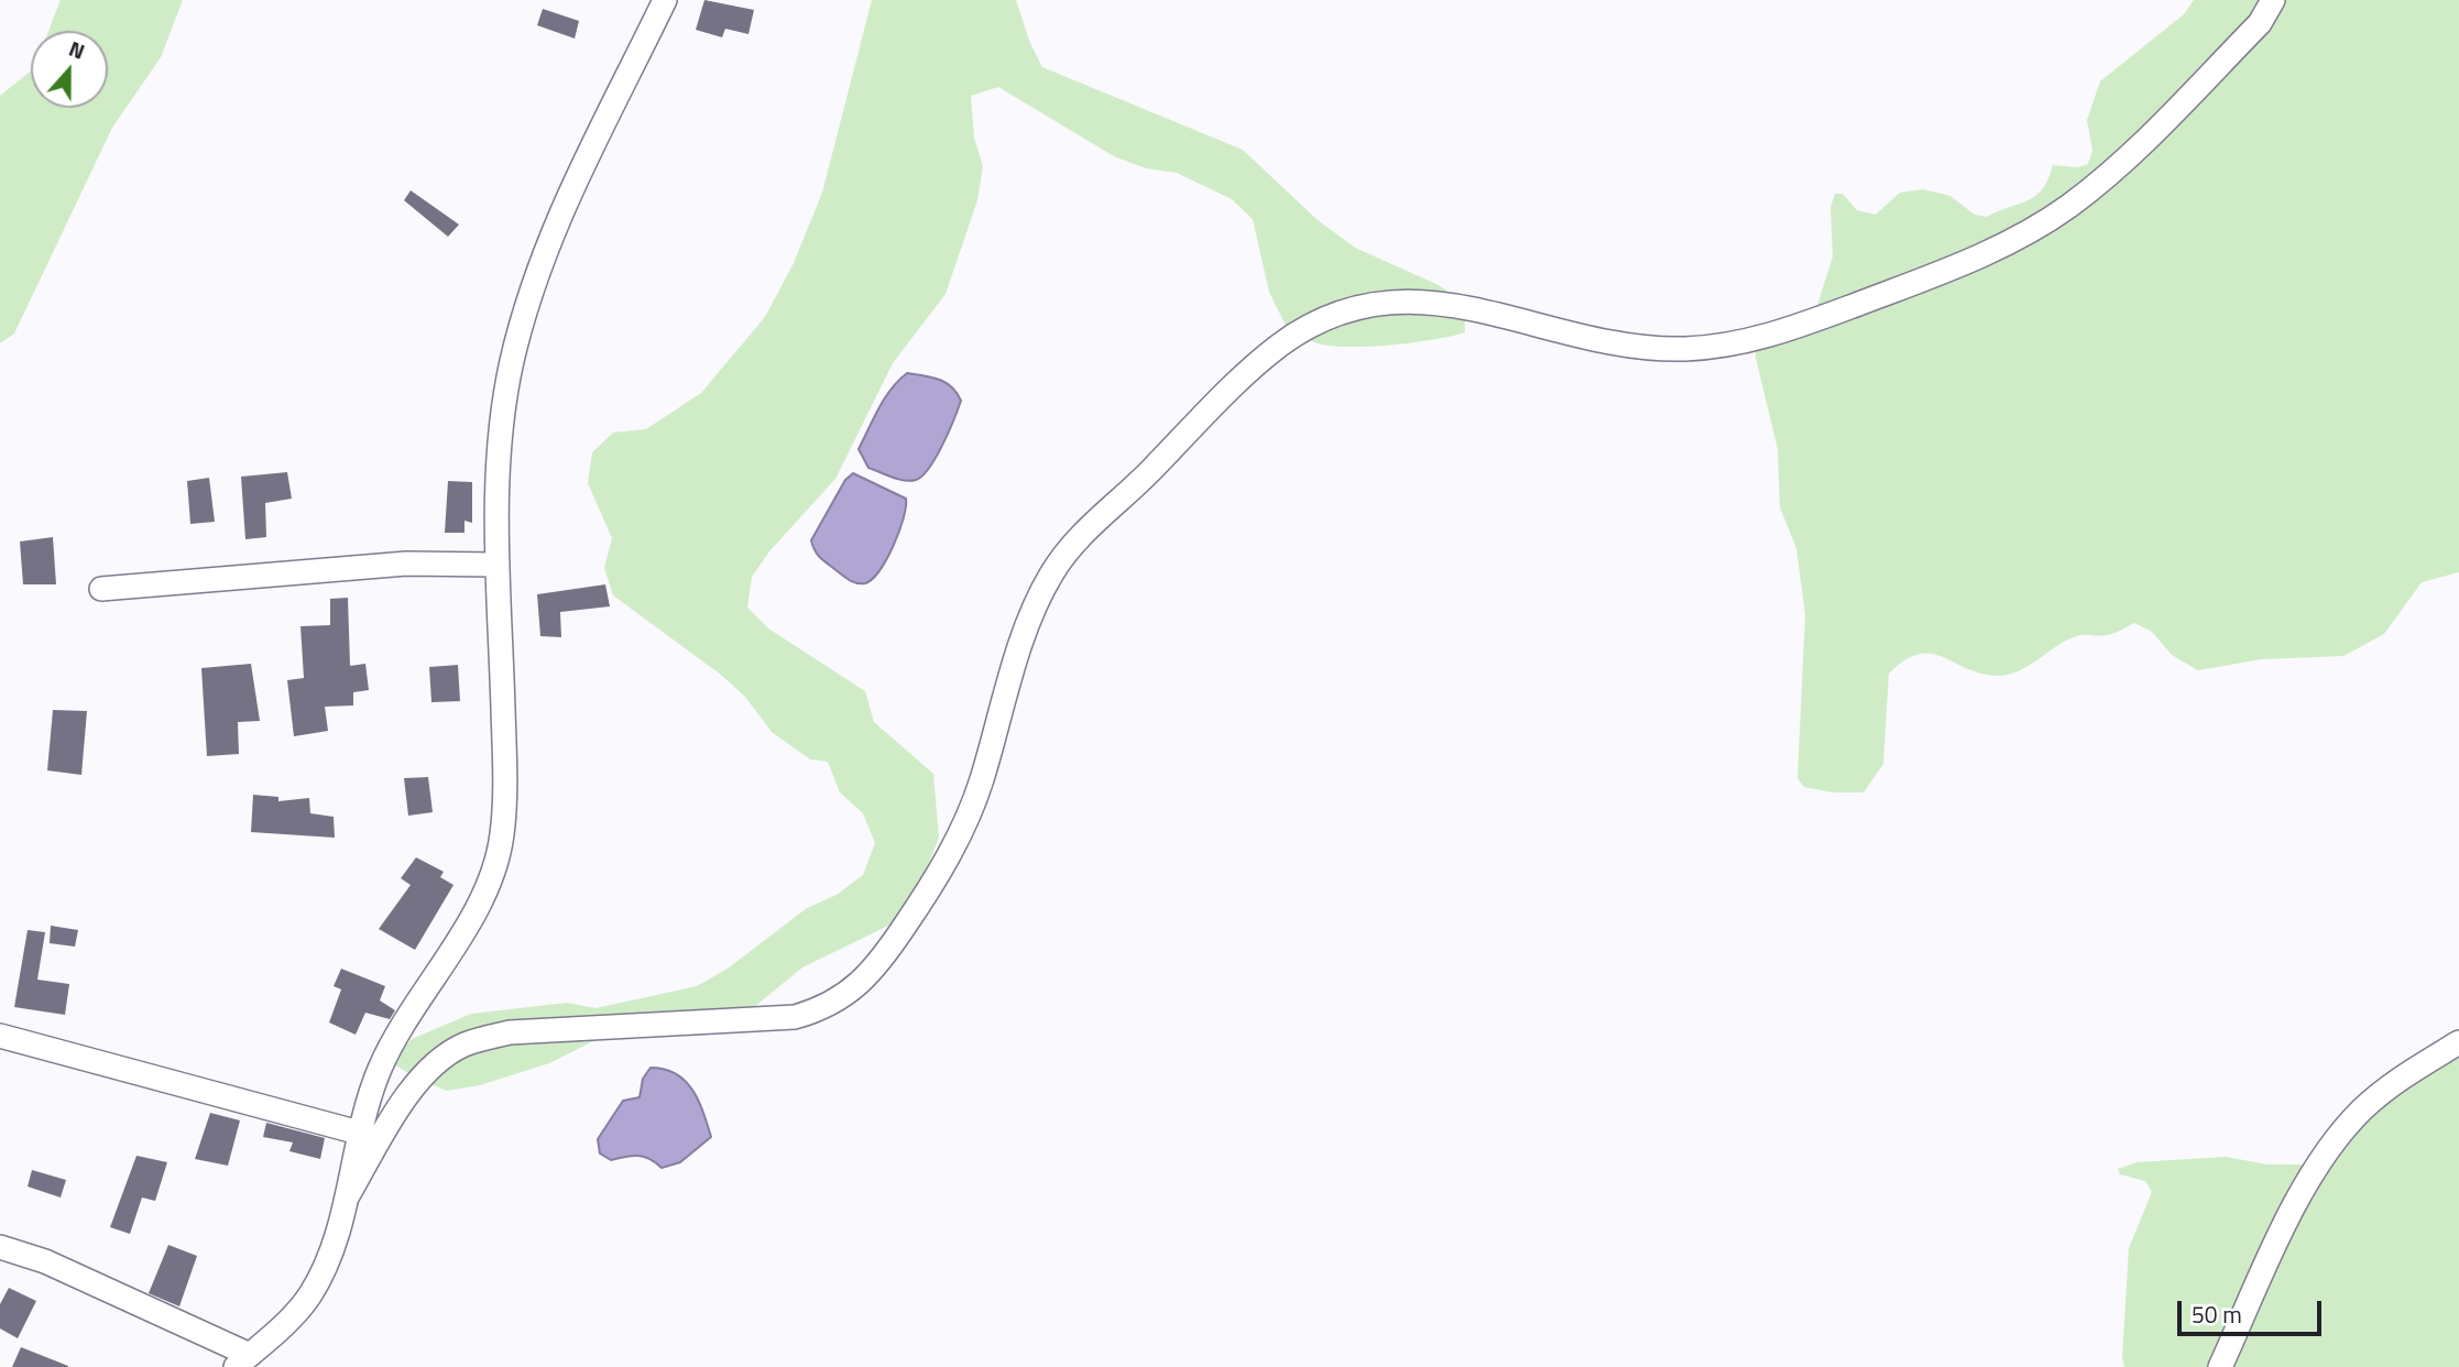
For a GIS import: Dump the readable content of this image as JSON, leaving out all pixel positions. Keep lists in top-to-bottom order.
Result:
{
  "scale_bar": "50 m",
  "north": "top"
}
